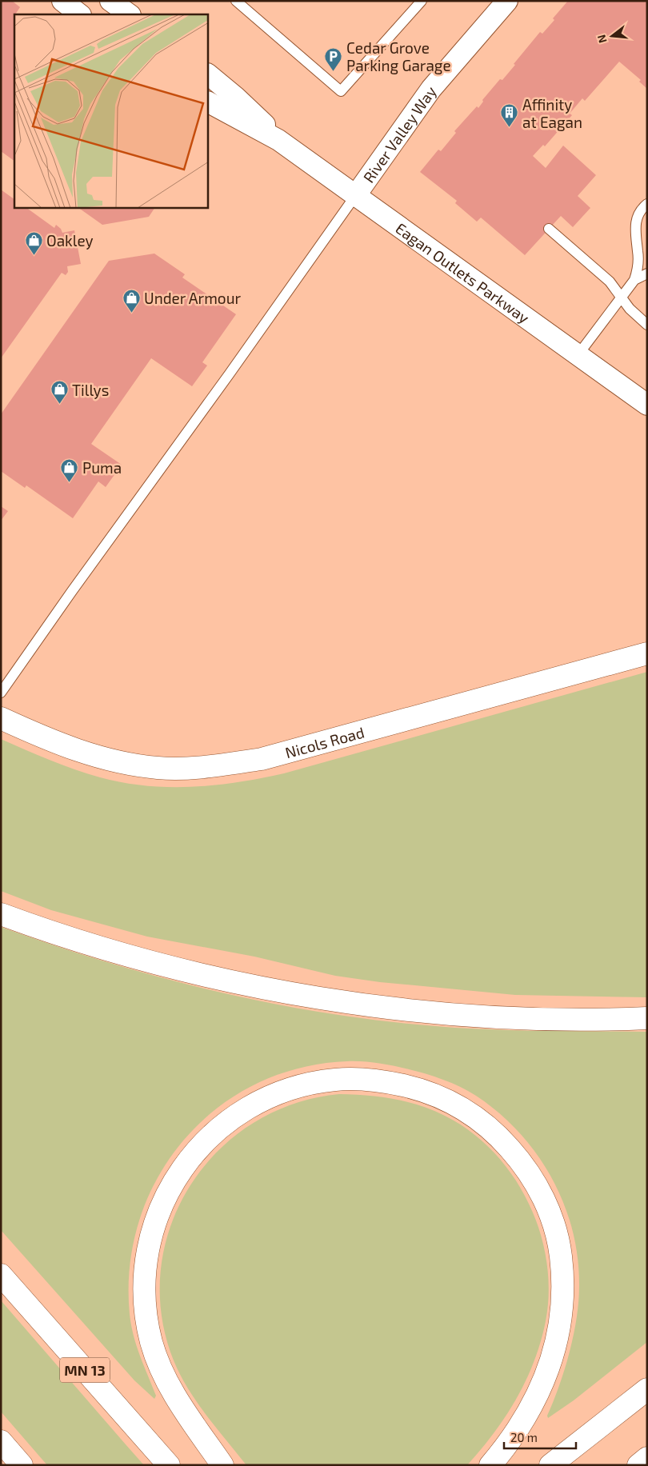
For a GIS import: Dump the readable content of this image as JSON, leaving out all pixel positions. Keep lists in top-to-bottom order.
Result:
{
  "streets": {
    "main road": ["Nicols Road", "MN 13"],
    "street": ["River Valley Way", "Eagan Outlets Parkway"]
  },
  "crossings": [
    ["River Valley Way", "Eagan Outlets Parkway"]
  ],
  "places": {
    "parking": ["Cedar Grove Parking Garage"],
    "building": ["Affinity at Eagan"],
    "shop": [
      "Oakley",
      "Under Armour",
      "Tillys",
      "Puma"
    ]
  },
  "scale_bar": "20 m",
  "north": "left"
}
